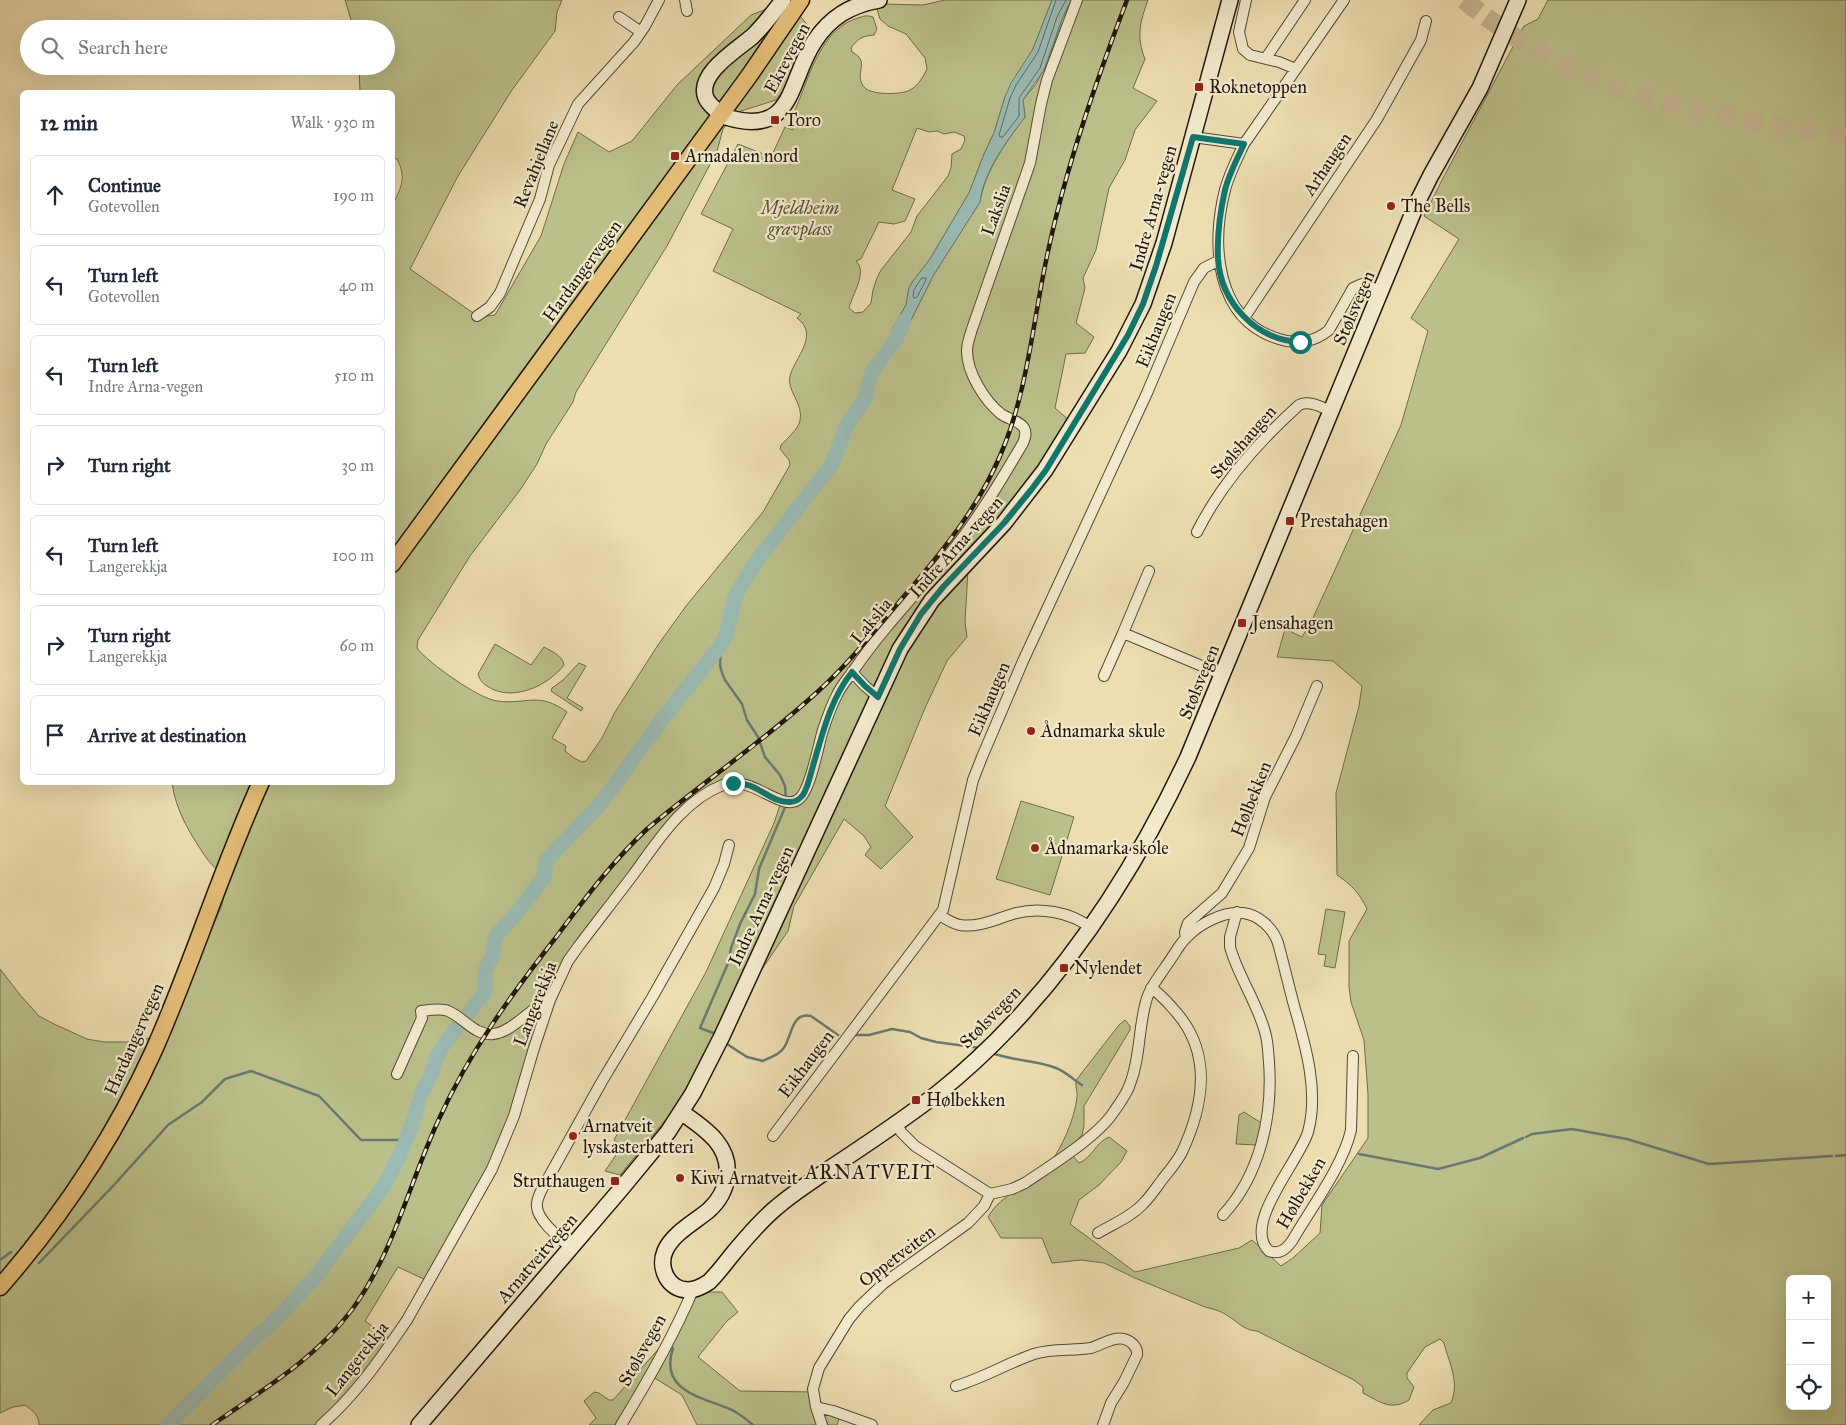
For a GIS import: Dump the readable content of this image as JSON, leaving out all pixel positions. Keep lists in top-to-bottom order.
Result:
{
  "streets": {
    "main road": [
      "Ekrevegen",
      "Indre Arna-vegen",
      "Hardangervegen",
      "Stølsvegen",
      "Arnatveitvegen"
    ],
    "street": [
      "Revahjellane",
      "Arhaugen",
      "Lakslia",
      "Eikhaugen",
      "Stølshaugen",
      "Hølbekken",
      "Langerekkja",
      "Oppetveiten"
    ]
  },
  "crossings": [
    ["Indre Arna-vegen", "Arnatveitvegen"],
    ["Lakslia", "Langerekkja"],
    ["Stølsvegen", "Stølshaugen"],
    ["Hølbekken", "Oppetveiten"]
  ],
  "districts": ["ARNATVEIT"],
  "parks": ["Mjeldheim gravplass"],
  "places": {
    "transit": [
      "Roknetoppen",
      "Toro",
      "Arnadalen nord",
      "Prestahagen",
      "Jensahagen",
      "Nylendet",
      "Hølbekken",
      "Struthaugen"
    ],
    "other": [
      "The Bells",
      "Ådnamarka skule",
      "Ådnamarka skole",
      "Arnatveit lyskasterbatteri",
      "Kiwi Arnatveit"
    ]
  },
  "page": {
    "search": "Search here",
    "heading": ["12 min", "Walk · 930 m"],
    "list": [
      ["Continue", "Gotevollen", "190 m"],
      ["Turn left", "Gotevollen", "40 m"],
      ["Turn left", "Indre Arna-vegen", "510 m"],
      ["Turn right", "30 m"],
      ["Turn left", "Langerekkja", "100 m"],
      ["Turn right", "Langerekkja", "60 m"],
      "Arrive at destination"
    ],
    "map_buttons": ["+", "−"]
  }
}
